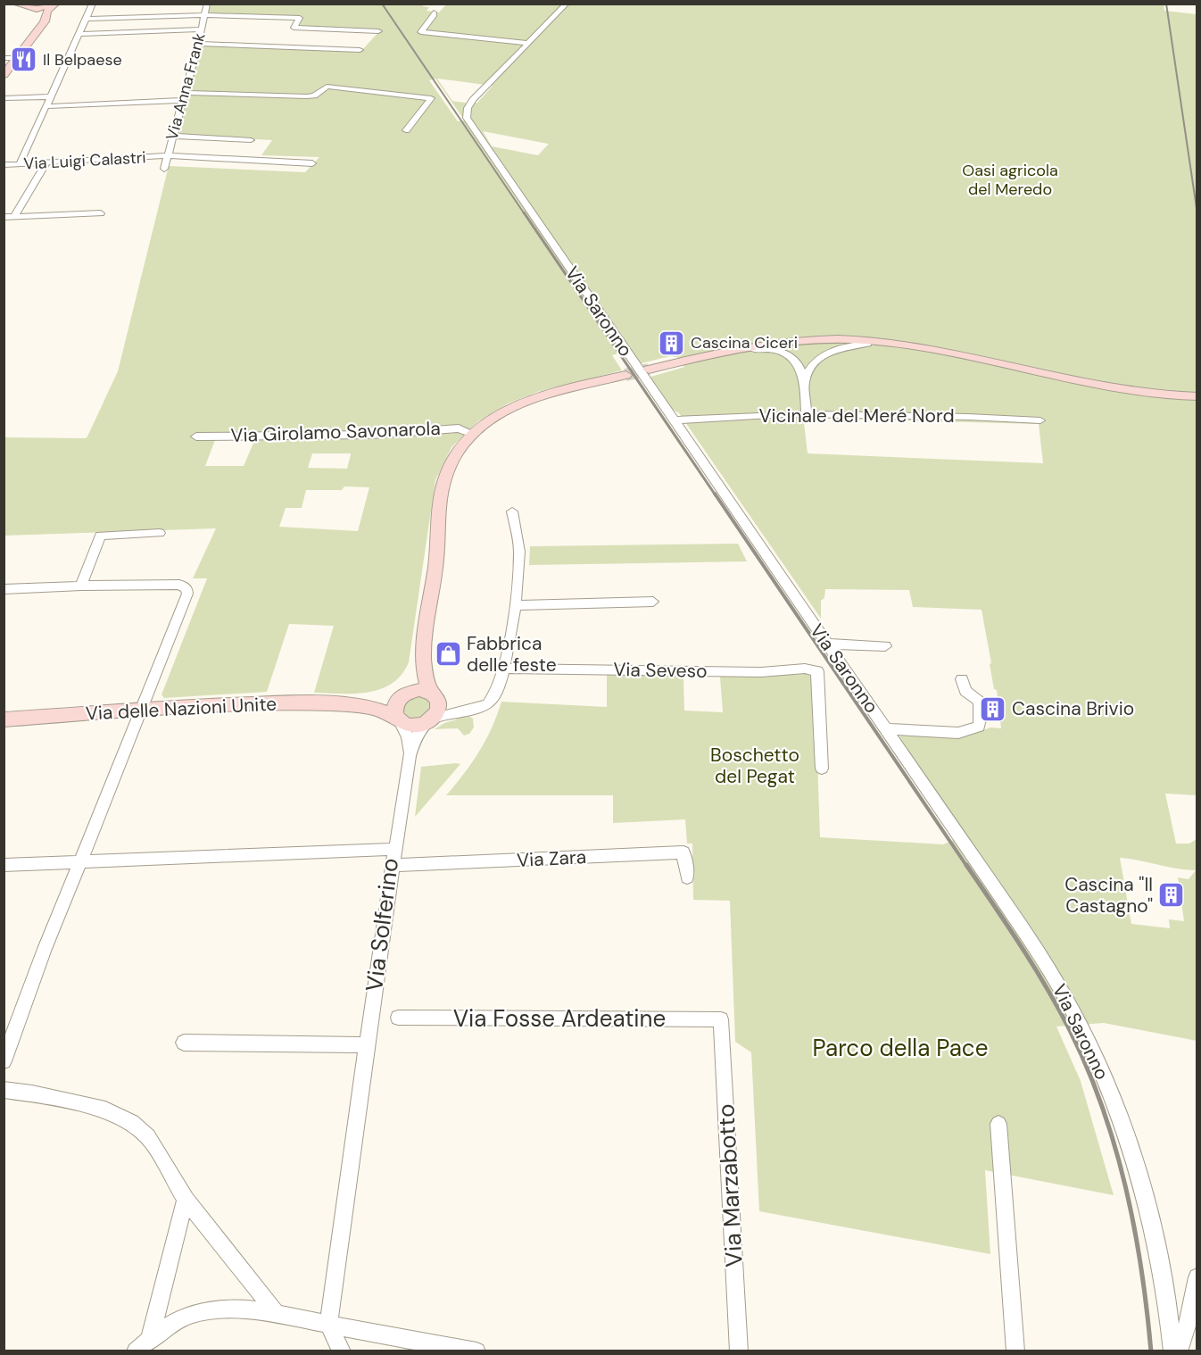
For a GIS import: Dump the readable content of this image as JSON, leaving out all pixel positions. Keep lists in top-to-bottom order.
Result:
{
  "streets": {
    "street": [
      "Via Anna Frank",
      "Via Luigi Calastri",
      "Via Saronno",
      "Vicinale del Meré Nord",
      "Via Girolamo Savonarola",
      "Via Seveso",
      "Via delle Nazioni Unite",
      "Via Zara",
      "Via Solferino",
      "Via Fosse Ardeatine",
      "Via Marzabotto"
    ]
  },
  "crossings": [
    ["Via Anna Frank", "Via Luigi Calastri"],
    ["Via Saronno", "Vicinale del Meré Nord"],
    ["Via Zara", "Via Solferino"],
    ["Via Fosse Ardeatine", "Via Marzabotto"]
  ],
  "parks": ["Oasi agricola del Meredo", "Boschetto del Pegat", "Parco della Pace"],
  "places": {
    "restaurant": ["Il Belpaese"],
    "building": ["Cascina Ciceri", "Cascina Brivio", "Cascina \"Il Castagno\""],
    "shop": ["Fabbrica delle feste"]
  }
}
